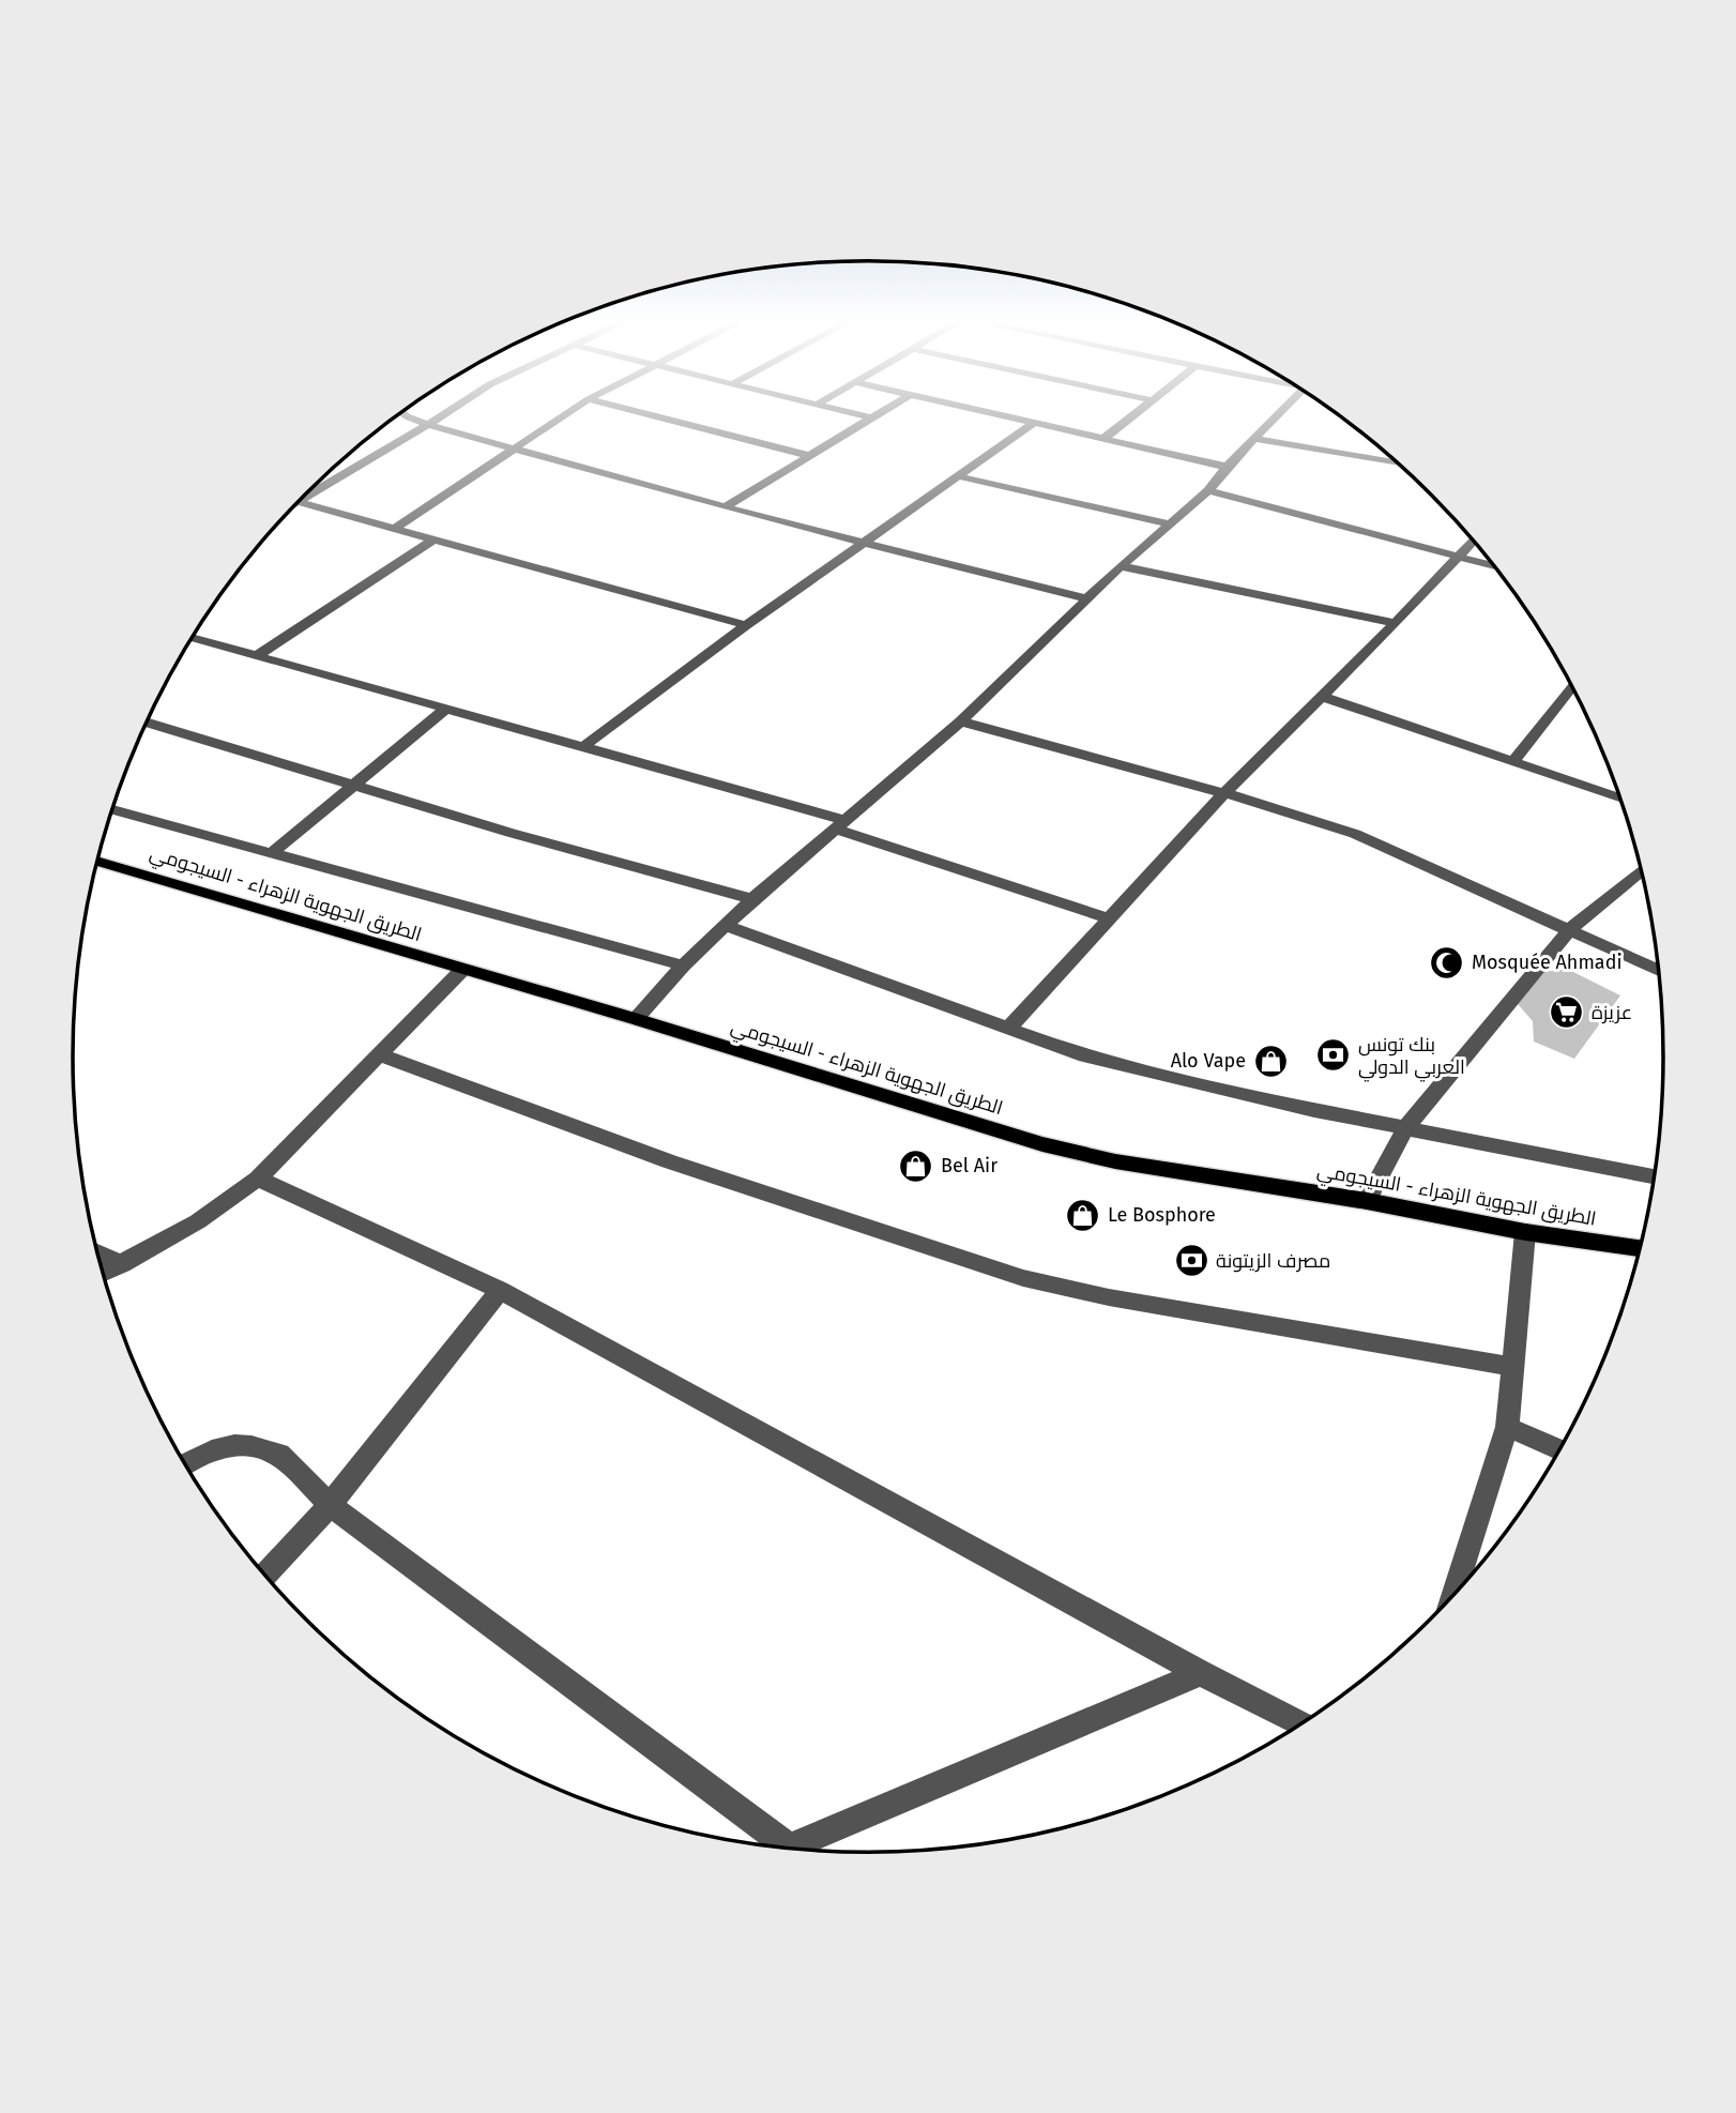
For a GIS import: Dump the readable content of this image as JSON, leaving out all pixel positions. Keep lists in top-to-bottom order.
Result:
{
  "streets": {
    "main road": ["الطريق الجهوية الزهراء - السيجومي"]
  },
  "places": {
    "mosque": ["Mosquée Ahmadi"],
    "supermarket": ["عزيزة"],
    "bank": ["بنك تونس العربي الدولي", "مصرف الزيتونة"],
    "shop": ["Alo Vape", "Bel Air", "Le Bosphore"]
  }
}
